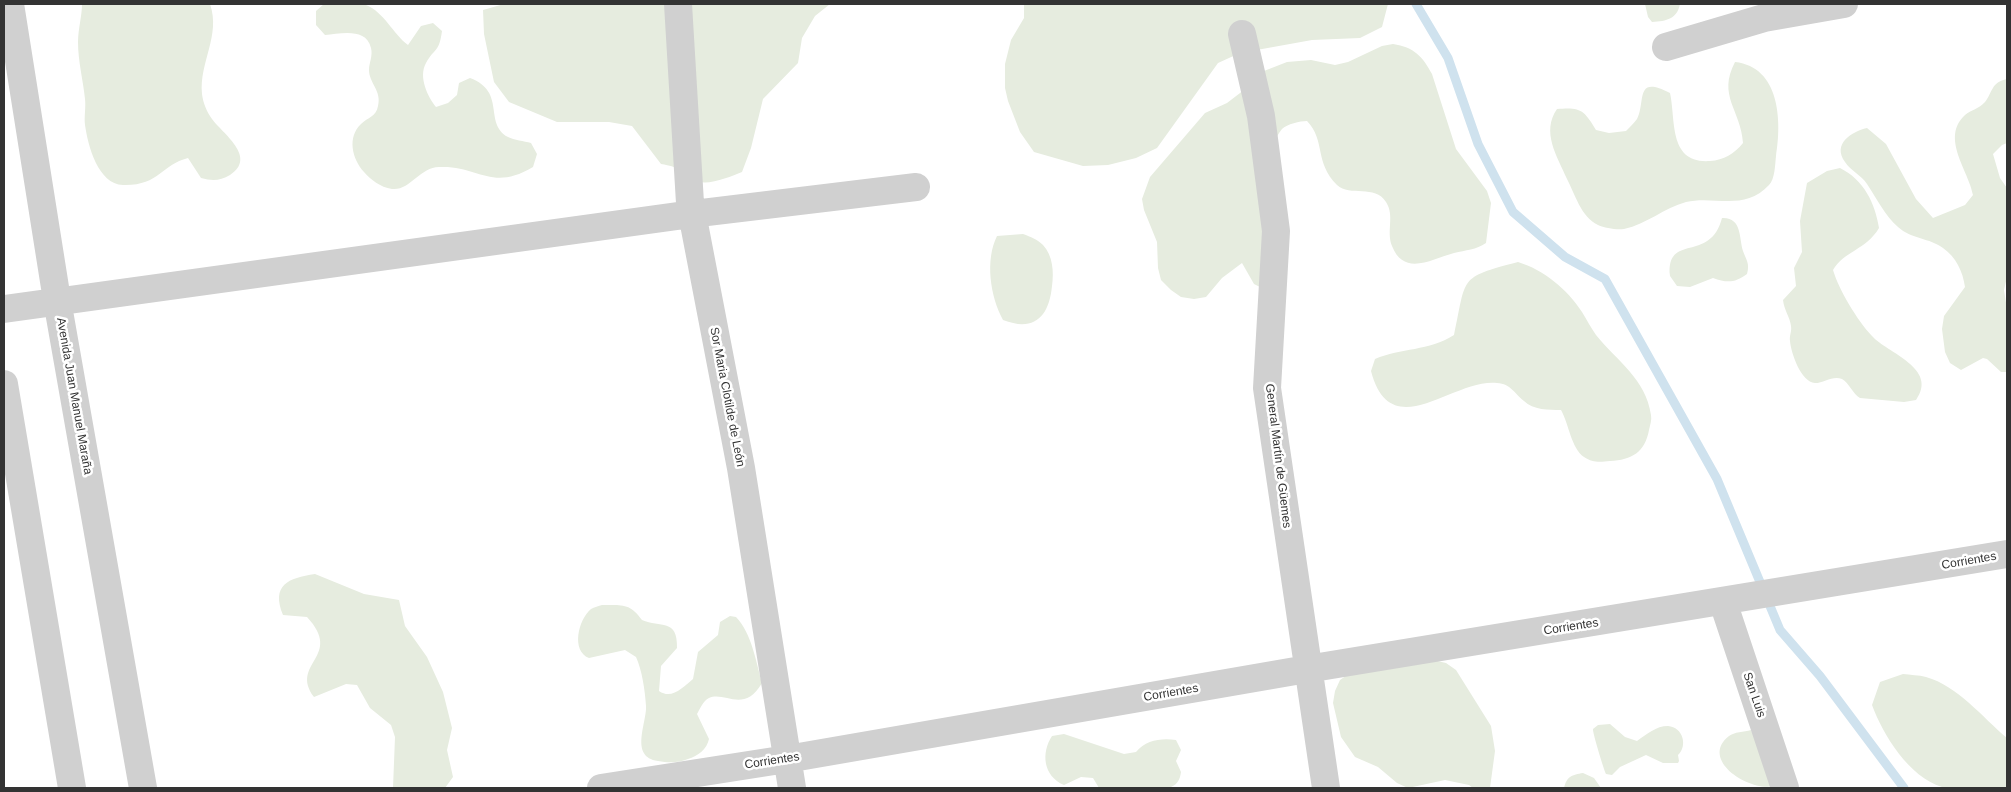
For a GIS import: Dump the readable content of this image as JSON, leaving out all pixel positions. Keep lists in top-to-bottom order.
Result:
{
  "streets": {
    "street": [
      "Avenida Juan Manuel Maraña",
      "Sor Maria Clotilde de León",
      "General Martín de Güemes",
      "Corrientes",
      "San Luis"
    ]
  },
  "crossings": [
    ["Sor Maria Clotilde de León", "Corrientes"],
    ["General Martín de Güemes", "Corrientes"],
    ["Corrientes", "San Luis"]
  ]
}
